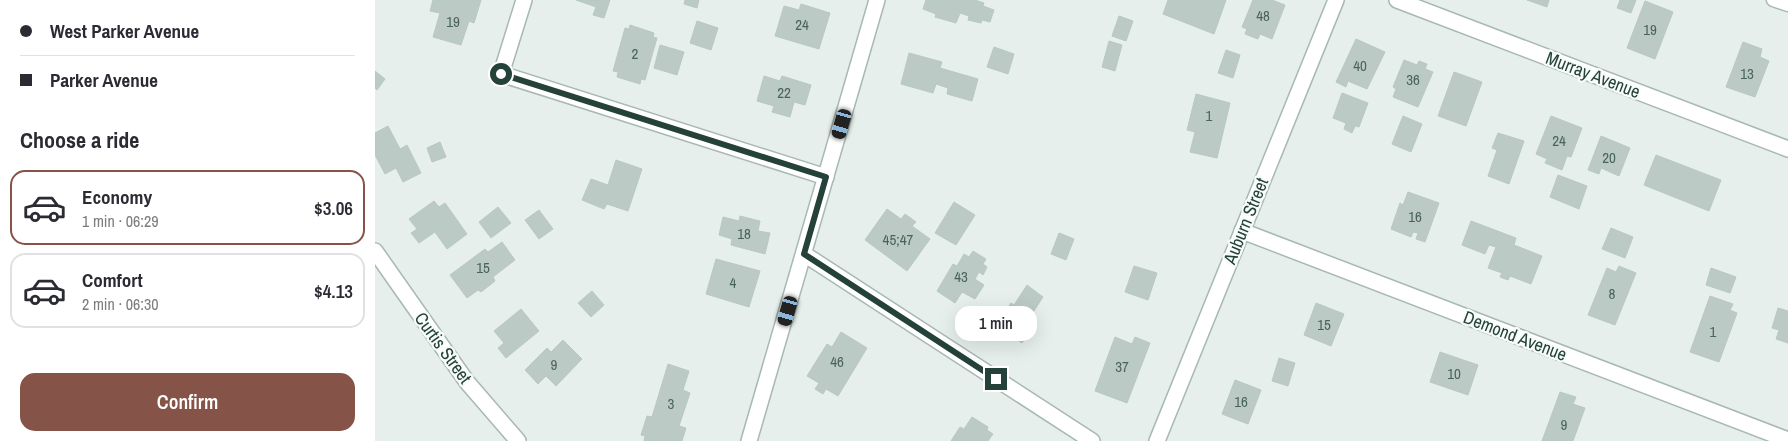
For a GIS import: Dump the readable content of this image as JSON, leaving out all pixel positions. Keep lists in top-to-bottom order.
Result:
{
  "streets": {
    "street": [
      "Murray Avenue",
      "Auburn Street",
      "Demond Avenue",
      "Curtis Street"
    ]
  },
  "crossings": [
    ["Auburn Street", "Demond Avenue"]
  ],
  "house_numbers": [
    "48",
    "19",
    "24",
    "19",
    "2",
    "40",
    "13",
    "36",
    "22",
    "1",
    "24",
    "20",
    "16",
    "18",
    "45;47",
    "15",
    "43",
    "4",
    "8",
    "15",
    "1",
    "46",
    "9",
    "37",
    "10",
    "16",
    "3",
    "9"
  ],
  "page": {
    "banner": ["West Parker Avenue", "Parker Avenue"],
    "heading": "Choose a ride",
    "list": [
      {
        "name": "Economy",
        "note": "1 min · 06:29",
        "value": "$3.06"
      },
      {
        "name": "Comfort",
        "note": "2 min · 06:30",
        "value": "$4.13"
      }
    ],
    "bubble": "1 min",
    "buttons": "Confirm"
  }
}
